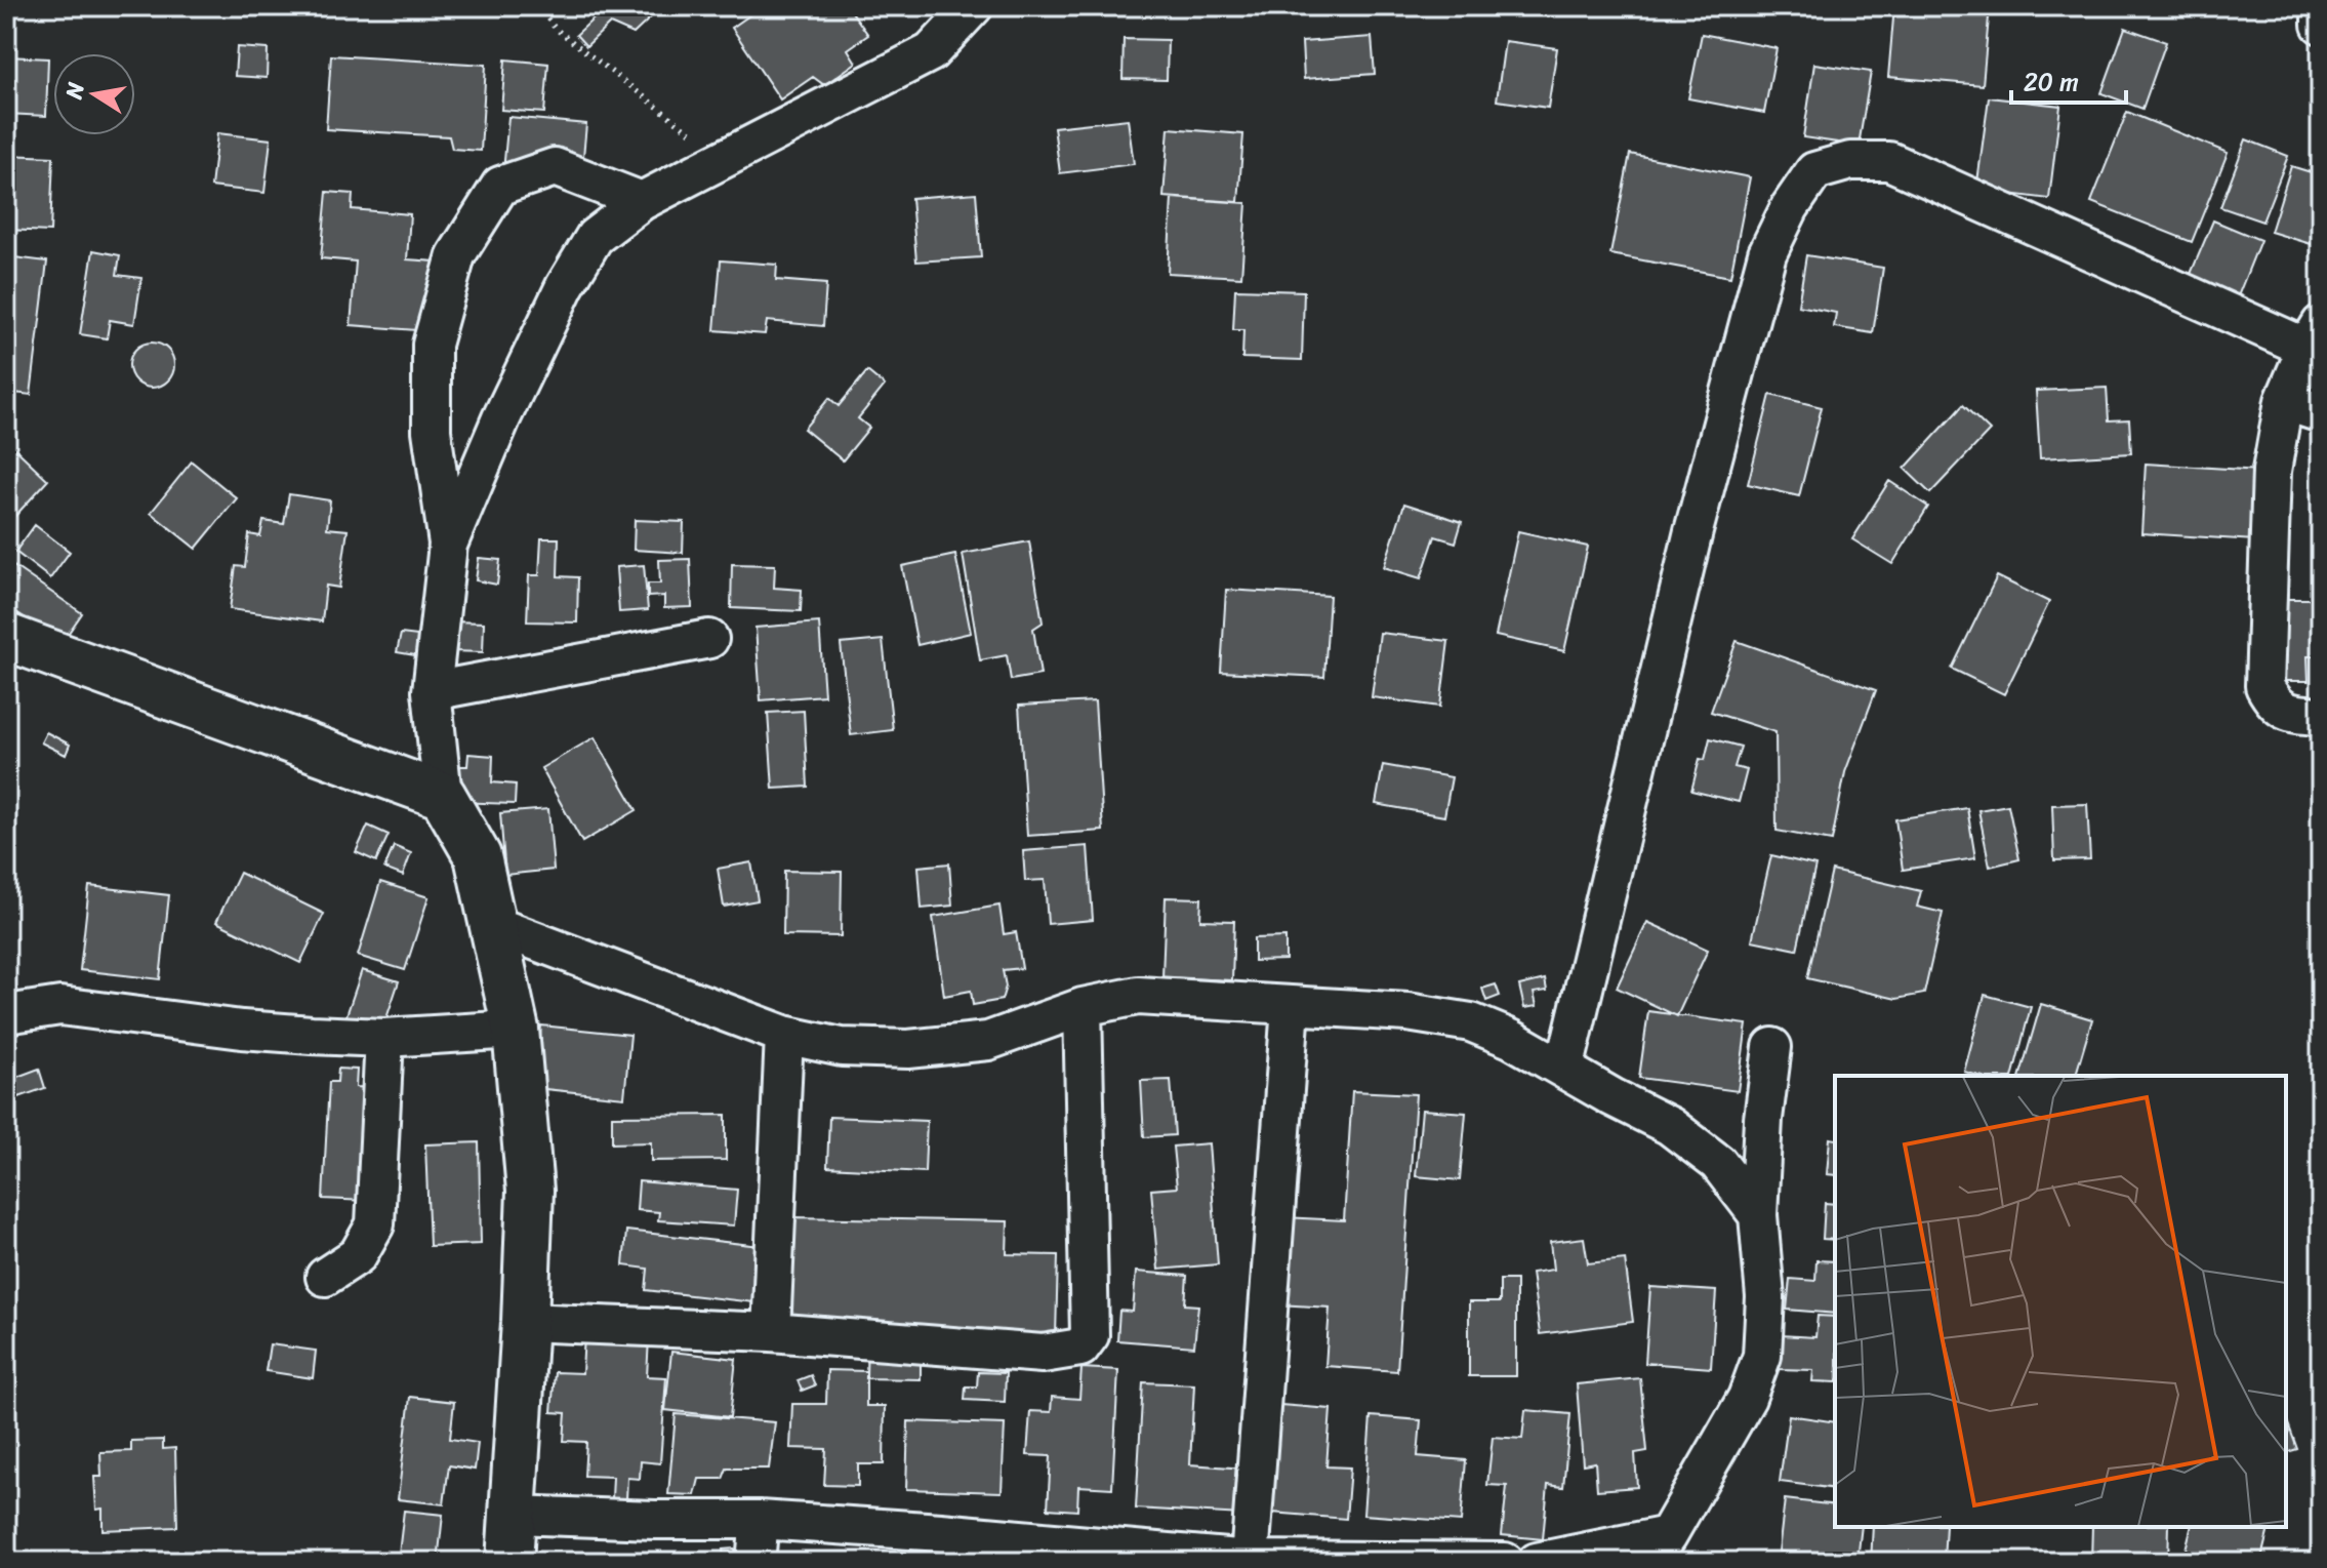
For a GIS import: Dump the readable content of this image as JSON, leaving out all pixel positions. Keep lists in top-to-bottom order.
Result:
{
  "scale_bar": "20 m",
  "north": "left"
}
